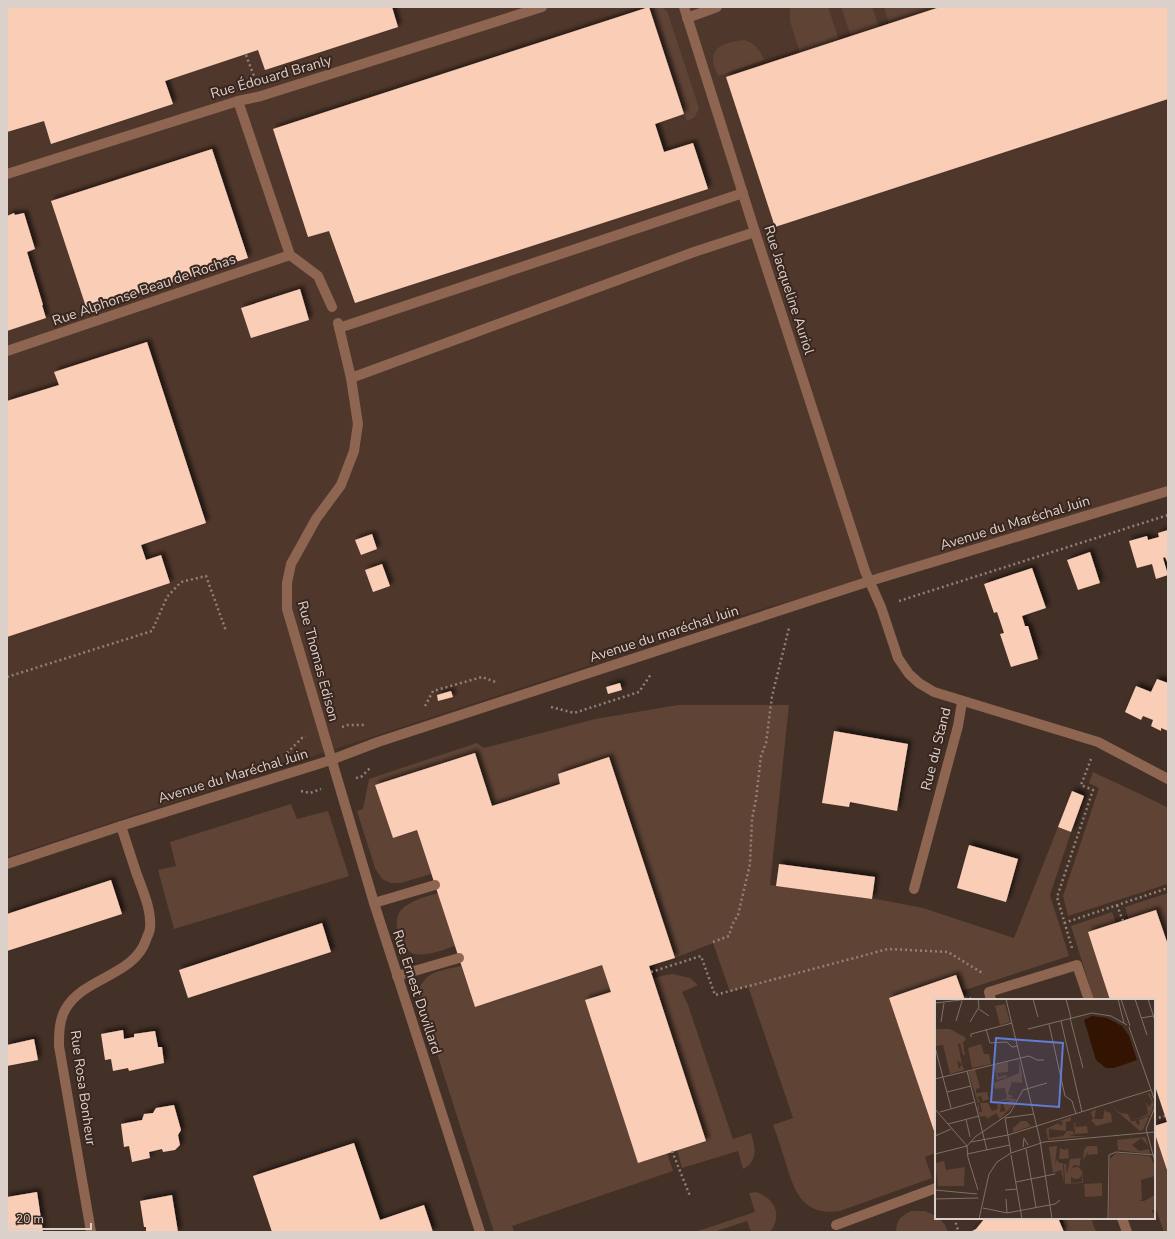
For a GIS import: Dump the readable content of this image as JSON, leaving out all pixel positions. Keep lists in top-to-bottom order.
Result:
{
  "streets": {
    "street": [
      "Rue Édouard Branly",
      "Rue Alphonse Beau de Rochas",
      "Rue Jacqueline Auriol",
      "Avenue du Maréchal Juin",
      "Avenue du maréchal Juin",
      "Rue Thomas Edison",
      "Rue du Stand",
      "Rue Ernest Duvillard",
      "Rue Rosa Bonheur"
    ]
  },
  "crossings": [
    ["Rue Jacqueline Auriol", "Avenue du Maréchal Juin"],
    ["Rue Jacqueline Auriol", "Avenue du maréchal Juin"],
    ["Rue Jacqueline Auriol", "Rue Thomas Edison"],
    ["Rue Jacqueline Auriol", "Rue du Stand"],
    ["Avenue du Maréchal Juin", "Avenue du maréchal Juin"],
    ["Avenue du Maréchal Juin", "Rue Thomas Edison"],
    ["Avenue du Maréchal Juin", "Rue du Stand"],
    ["Avenue du Maréchal Juin", "Rue Ernest Duvillard"],
    ["Avenue du Maréchal Juin", "Rue Rosa Bonheur"],
    ["Avenue du maréchal Juin", "Rue du Stand"],
    ["Rue Thomas Edison", "Rue Ernest Duvillard"]
  ],
  "scale_bar": "20 m"
}
